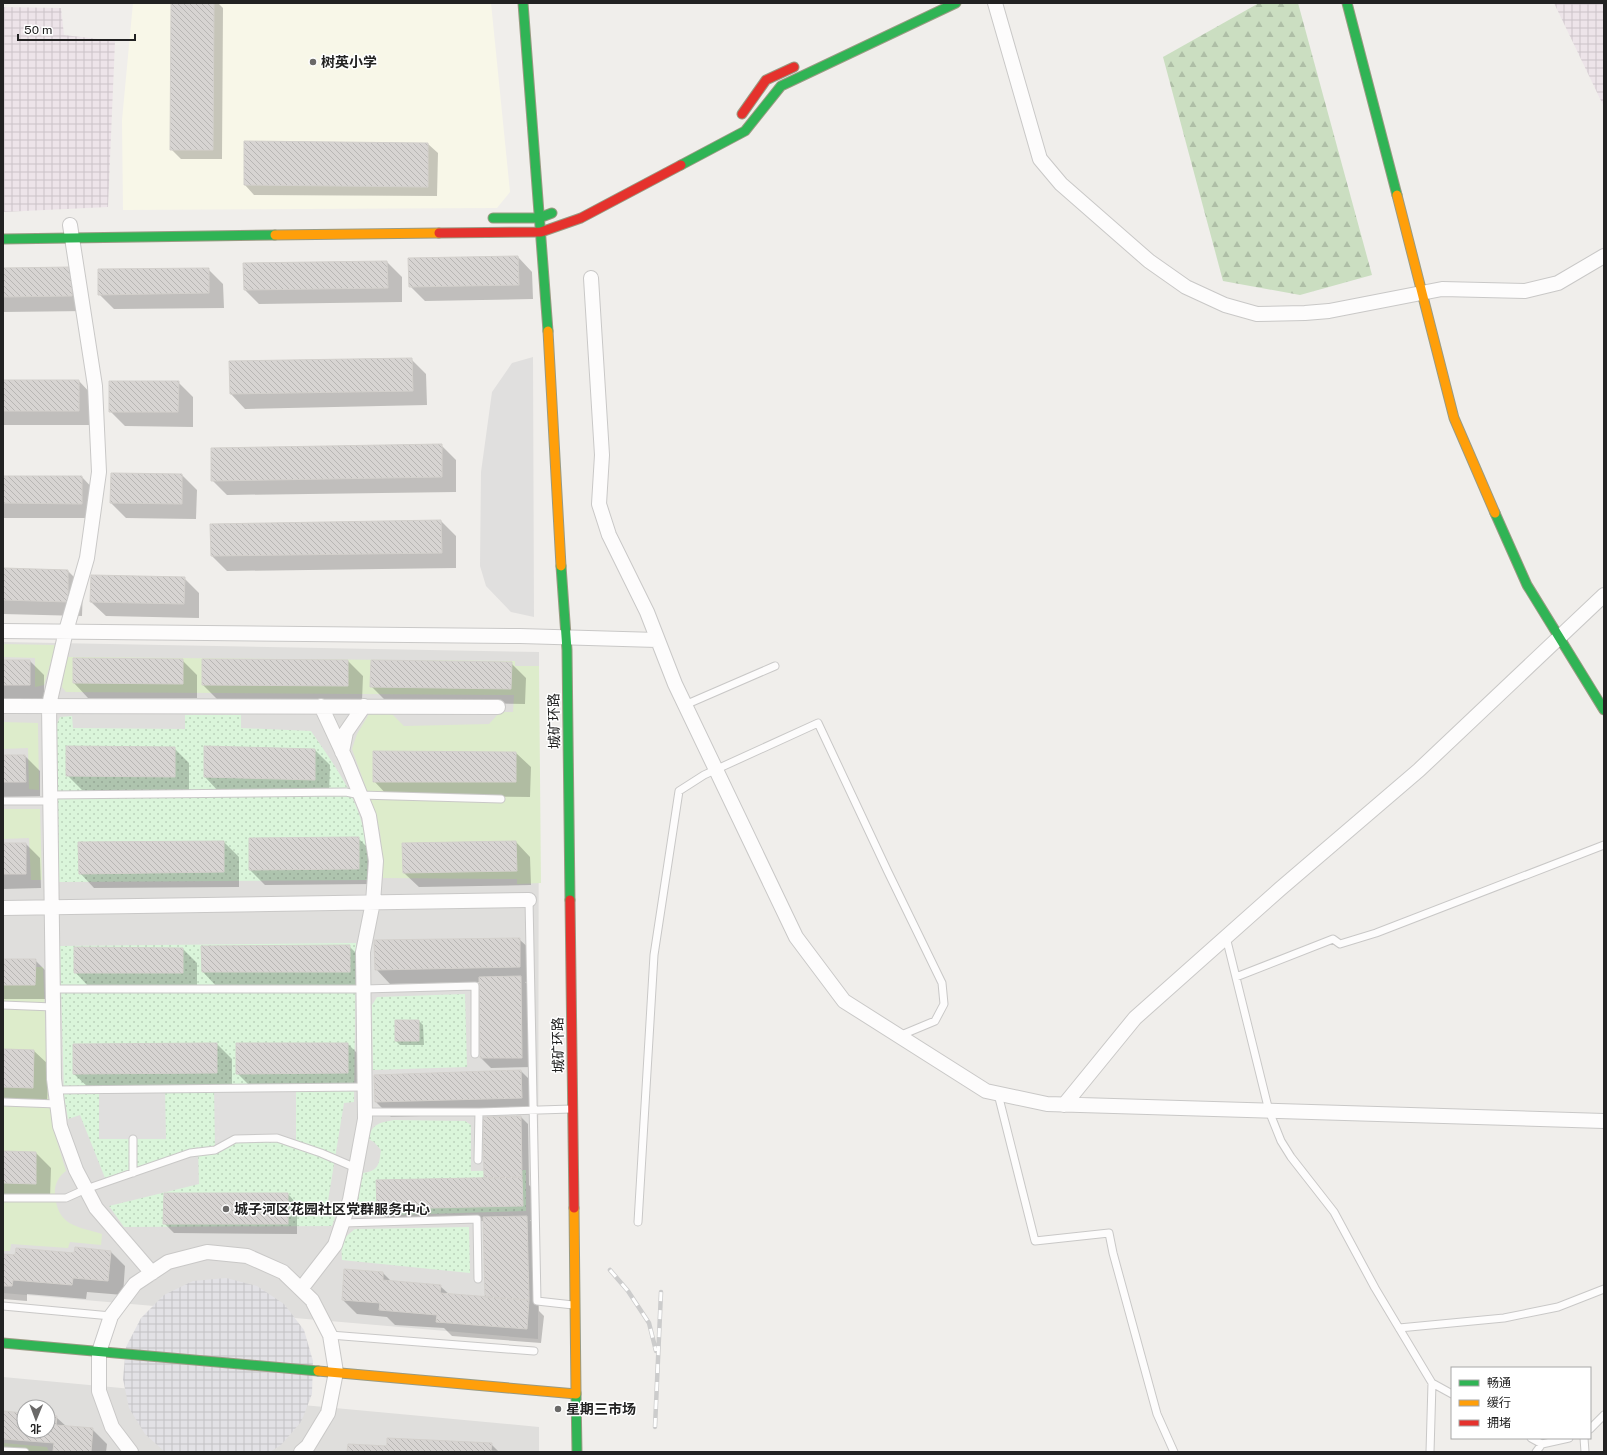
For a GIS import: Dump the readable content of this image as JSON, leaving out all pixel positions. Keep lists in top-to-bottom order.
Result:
{
  "streets": {
    "street": ["城矿环路"]
  },
  "places": ["树英小学", "城子河区花园社区党群服务中心", "星期三市场"],
  "legend": ["畅通", "缓行", "拥堵"],
  "scale_bar": "50 m",
  "north": "bottom"
}
